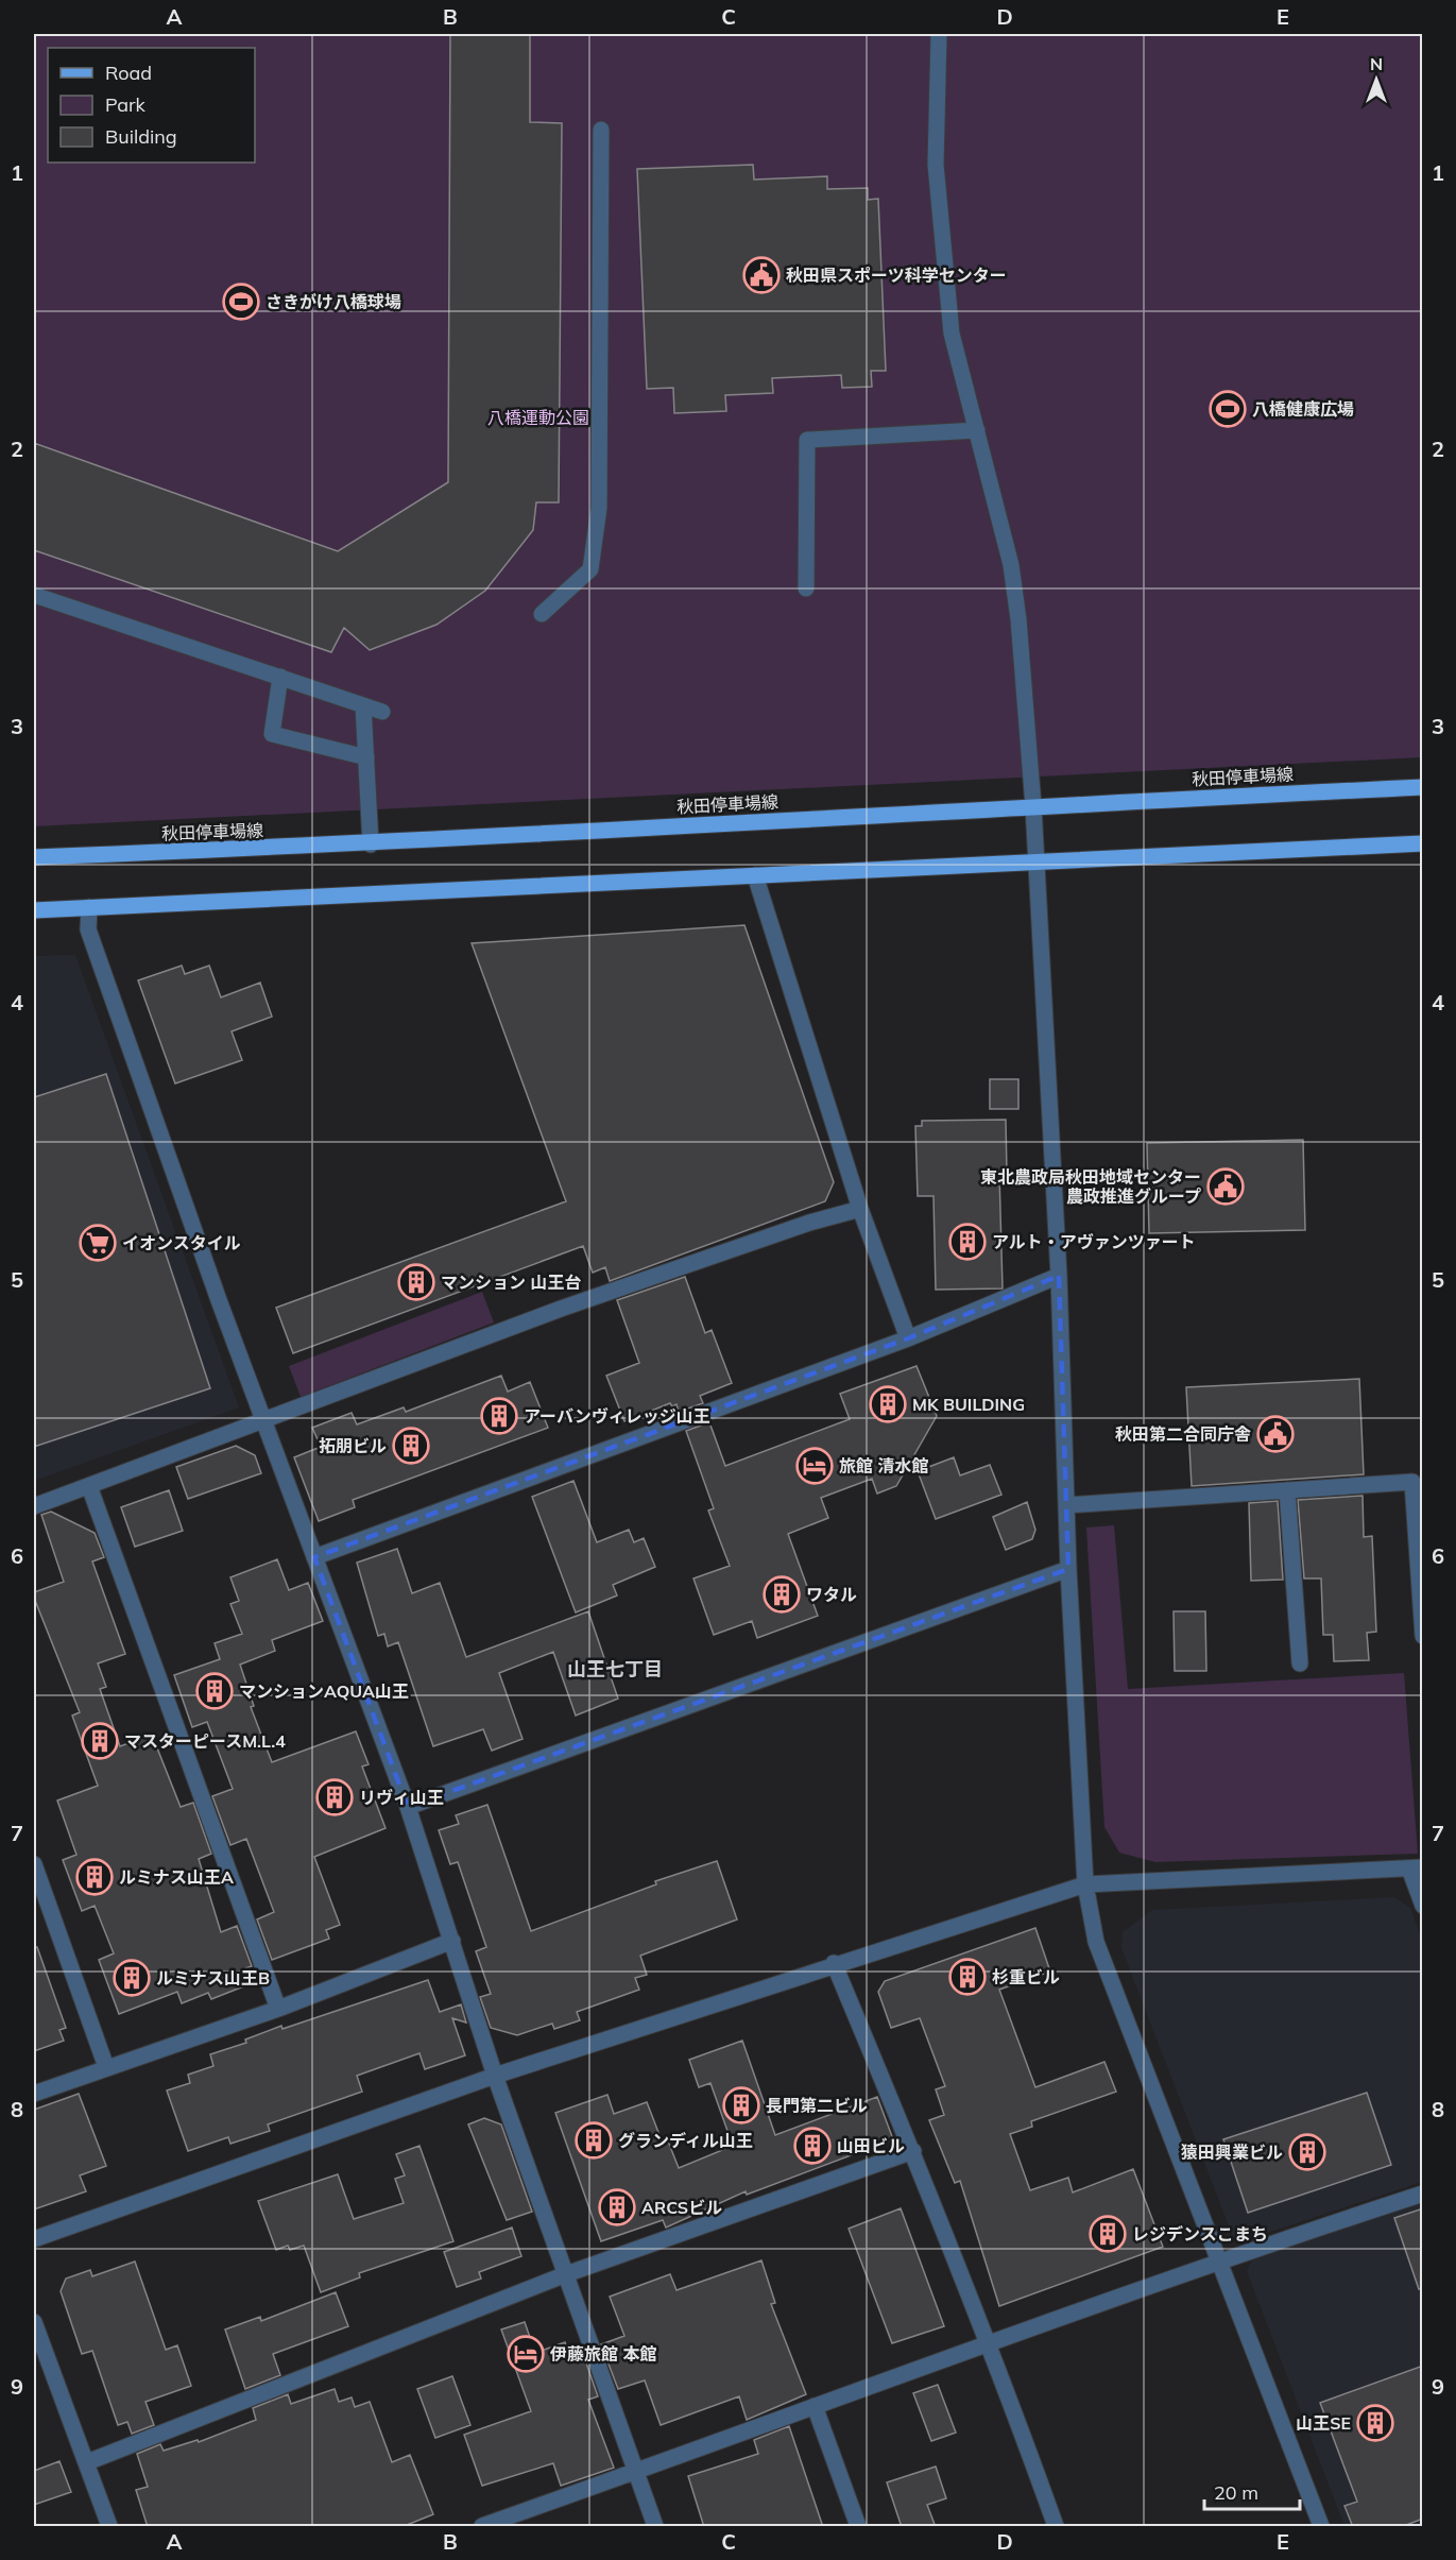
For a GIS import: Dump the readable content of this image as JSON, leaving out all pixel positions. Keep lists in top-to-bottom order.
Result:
{
  "streets": {
    "main road": ["秋田停車場線"]
  },
  "districts": ["山王七丁目"],
  "parks": ["八橋運動公園"],
  "places": {
    "public building": ["秋田県スポーツ科学センター", "東北農政局秋田地域センター 農政推進グループ", "秋田第二合同庁舎"],
    "sports": ["さきがけ八橋球場", "八橋健康広場"],
    "building": [
      "アルト・アヴァンツァート",
      "マンション 山王台",
      "MK BUILDING",
      "アーバンヴィレッジ山王",
      "拓朋ビル",
      "ワタル",
      "マンションAQUA山王",
      "マスターピースM.L.4",
      "リヴィ山王",
      "ルミナス山王A",
      "杉重ビル",
      "ルミナス山王B",
      "長門第二ビル",
      "グランディル山王",
      "山田ビル",
      "猿田興業ビル",
      "ARCSビル",
      "レジデンスこまち",
      "山王SE"
    ],
    "supermarket": ["イオンスタイル"],
    "hotel": ["旅館 清水館", "伊藤旅館 本館"]
  },
  "legend": ["Road", "Park", "Building"],
  "scale_bar": "20 m",
  "north": "top",
  "grid": {
    "columns": [
      "A",
      "B",
      "C",
      "D",
      "E"
    ],
    "rows": [
      "1",
      "2",
      "3",
      "4",
      "5",
      "6",
      "7",
      "8",
      "9"
    ]
  }
}
